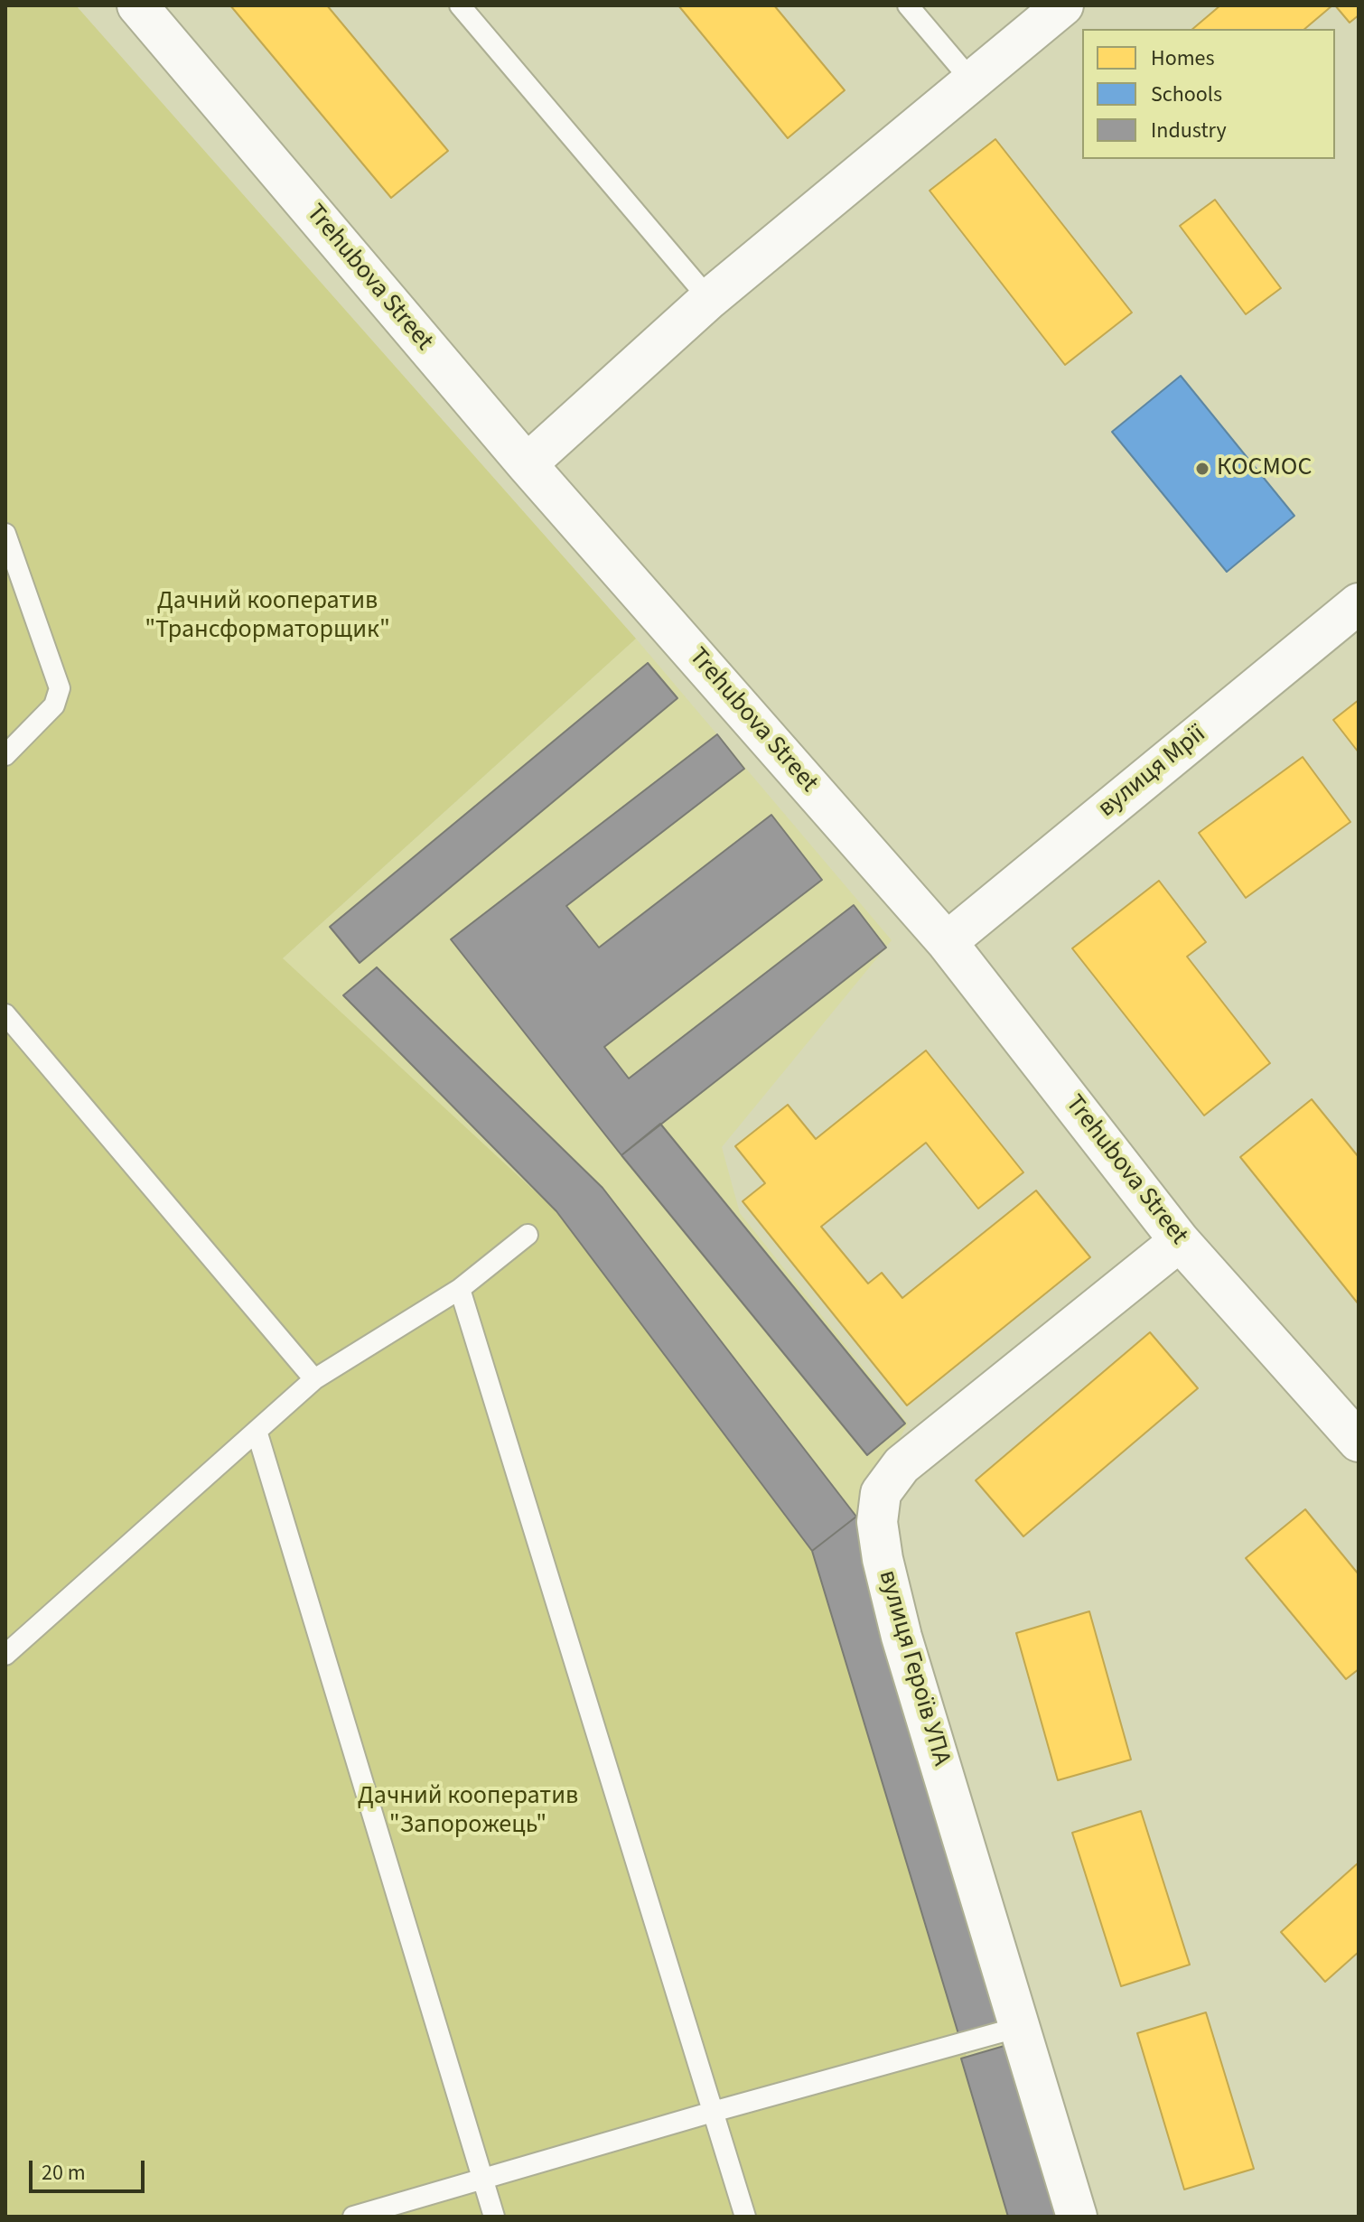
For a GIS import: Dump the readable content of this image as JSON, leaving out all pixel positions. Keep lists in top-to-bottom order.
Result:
{
  "streets": {
    "street": ["Trehubova Street", "вулиця Мрії", "вулиця Героїв УПА"]
  },
  "crossings": [
    ["Trehubova Street", "вулиця Мрії"],
    ["Trehubova Street", "вулиця Героїв УПА"]
  ],
  "parks": ["Дачний кооператив \"Трансформаторщик\"", "Дачний кооператив \"Запорожець\""],
  "places": ["КОСМОС"],
  "legend": ["Homes", "Schools", "Industry"],
  "scale_bar": "20 m"
}
